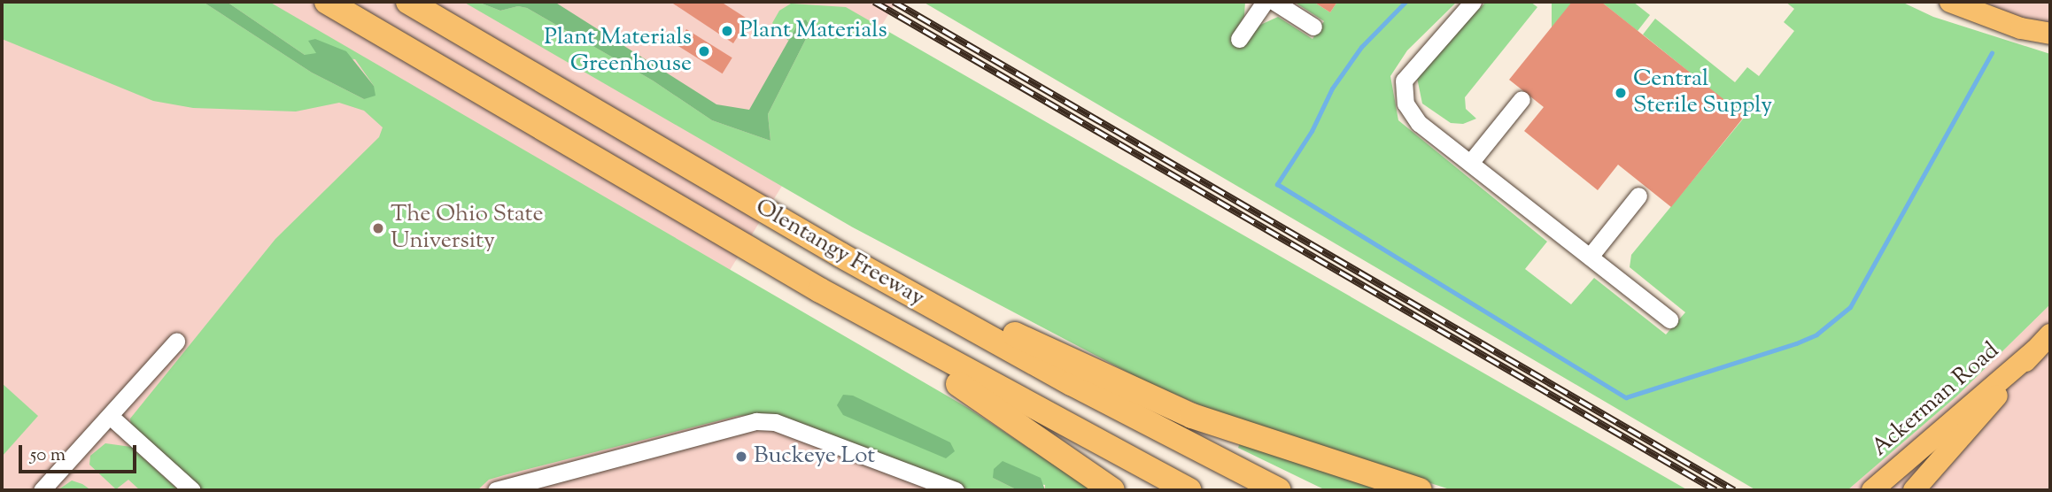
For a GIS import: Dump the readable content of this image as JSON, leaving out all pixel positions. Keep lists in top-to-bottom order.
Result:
{
  "streets": {
    "highway": ["Olentangy Freeway"],
    "main road": ["Ackerman Road"]
  },
  "places": [
    "Plant Materials",
    "Plant Materials Greenhouse",
    "Central Sterile Supply",
    "The Ohio State University",
    "Buckeye Lot"
  ],
  "scale_bar": "50 m"
}
